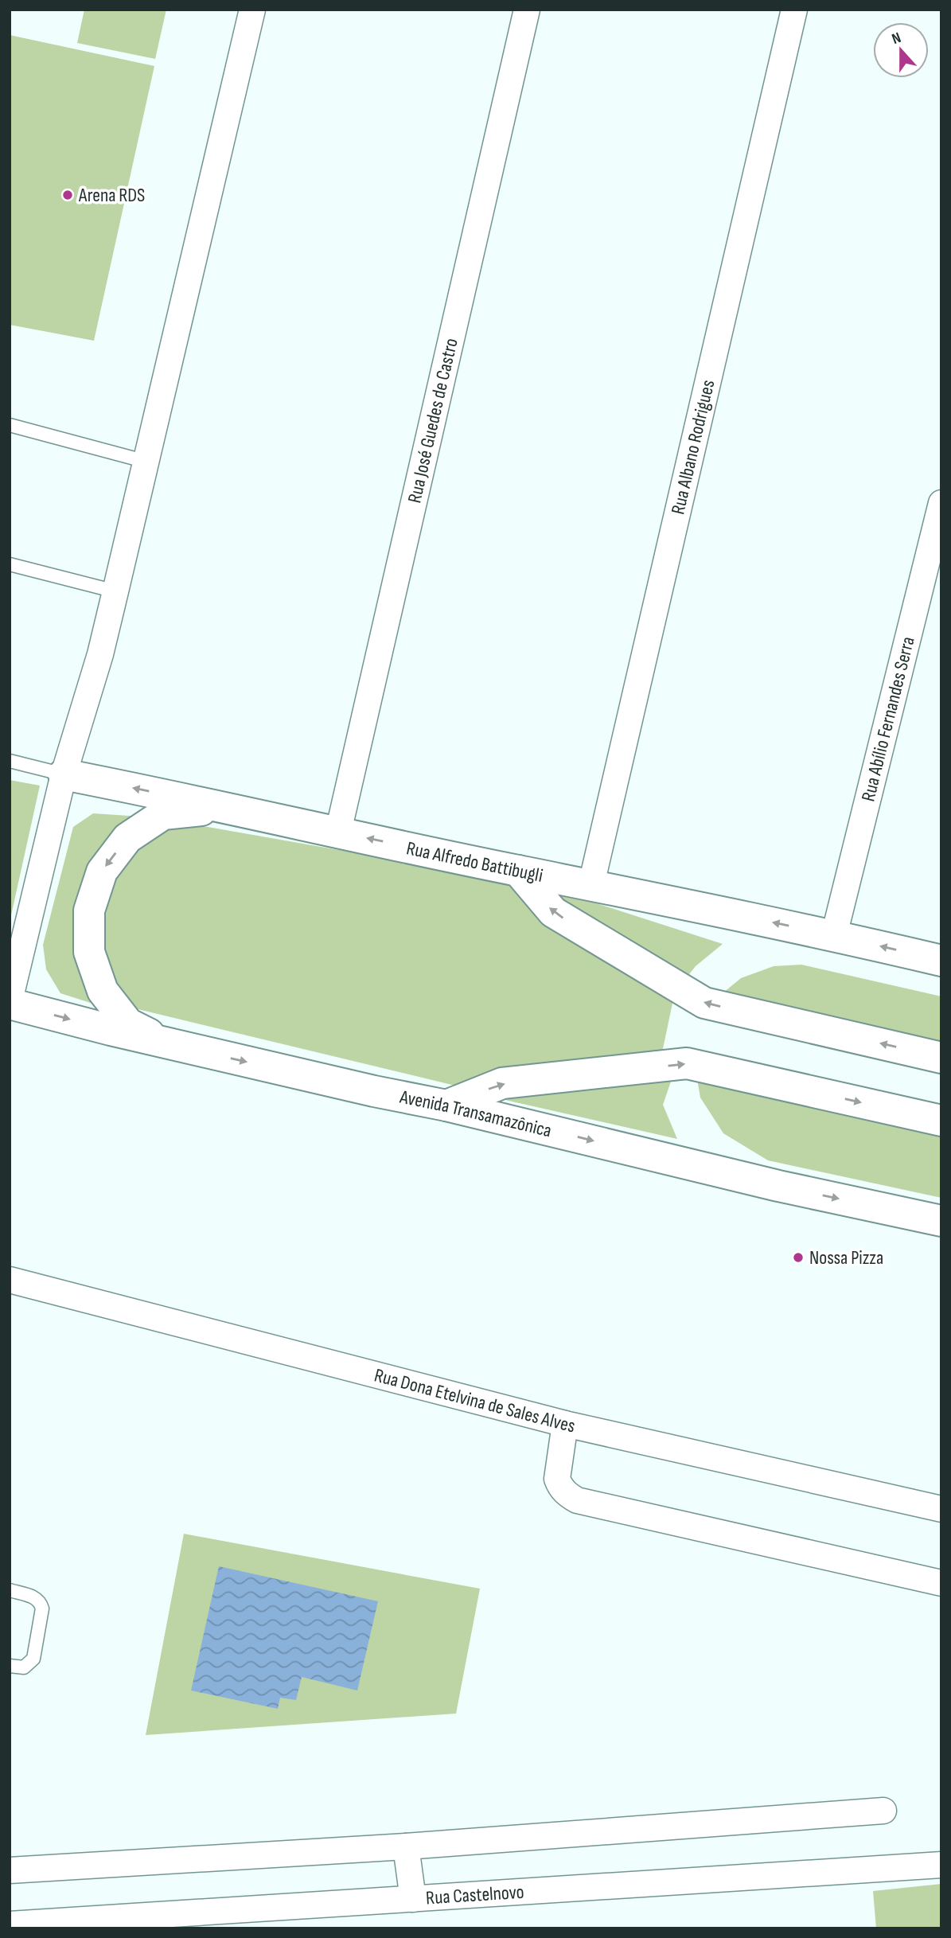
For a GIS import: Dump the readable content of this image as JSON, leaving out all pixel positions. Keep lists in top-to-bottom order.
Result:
{
  "streets": {
    "street": [
      "Rua José Guedes de Castro",
      "Rua Albano Rodrigues",
      "Rua Abílio Fernandes Serra",
      "Rua Alfredo Battibugli",
      "Avenida Transamazônica",
      "Rua Dona Etelvina de Sales Alves",
      "Rua Castelnovo"
    ]
  },
  "crossings": [
    ["Rua José Guedes de Castro", "Rua Alfredo Battibugli"],
    ["Rua Albano Rodrigues", "Rua Alfredo Battibugli"],
    ["Rua Abílio Fernandes Serra", "Rua Alfredo Battibugli"]
  ],
  "places": ["Arena RDS", "Nossa Pizza"],
  "north": "top"
}
